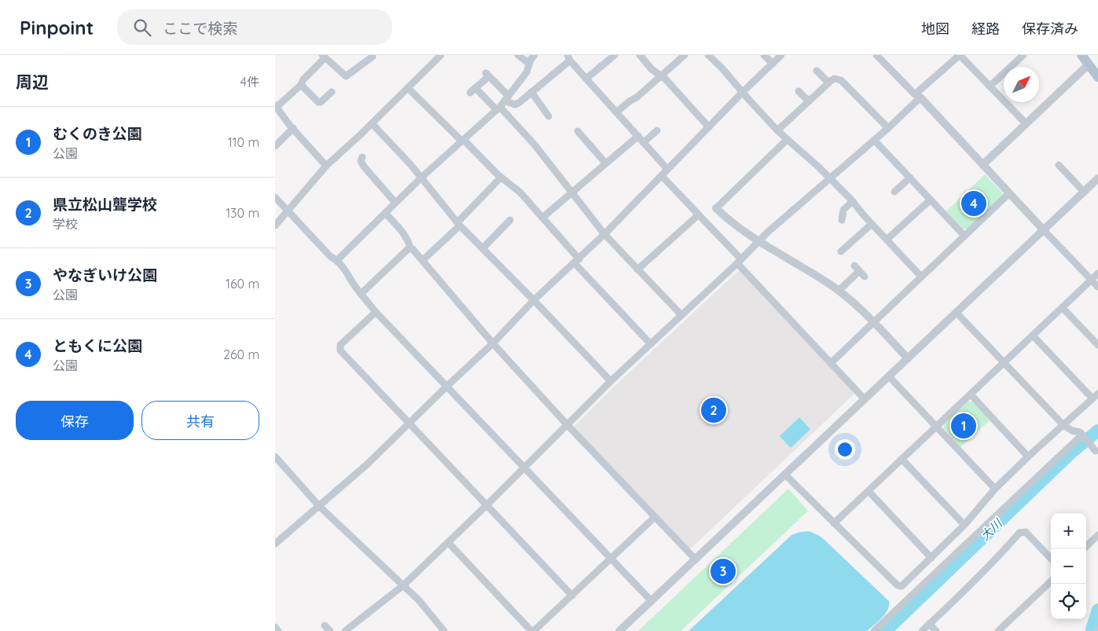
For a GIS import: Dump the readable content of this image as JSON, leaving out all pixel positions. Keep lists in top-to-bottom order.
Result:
{
  "water": ["大川"],
  "north": "top right",
  "page": {
    "header": "Pinpoint",
    "search": "ここで検索",
    "nav": ["地図", "経路", "保存済み"],
    "heading": ["周辺", "4件"],
    "list": [
      {
        "mark": "1",
        "name": "むくのき公園",
        "note": "公園",
        "value": "110 m"
      },
      {
        "mark": "2",
        "name": "県立松山聾学校",
        "note": "学校",
        "value": "130 m"
      },
      {
        "mark": "3",
        "name": "やなぎいけ公園",
        "note": "公園",
        "value": "160 m"
      },
      {
        "mark": "4",
        "name": "ともくに公園",
        "note": "公園",
        "value": "260 m"
      }
    ],
    "pins": [
      "4",
      "2",
      "1",
      "3"
    ],
    "buttons": ["保存", "共有"],
    "map_buttons": ["+", "−"]
  }
}
